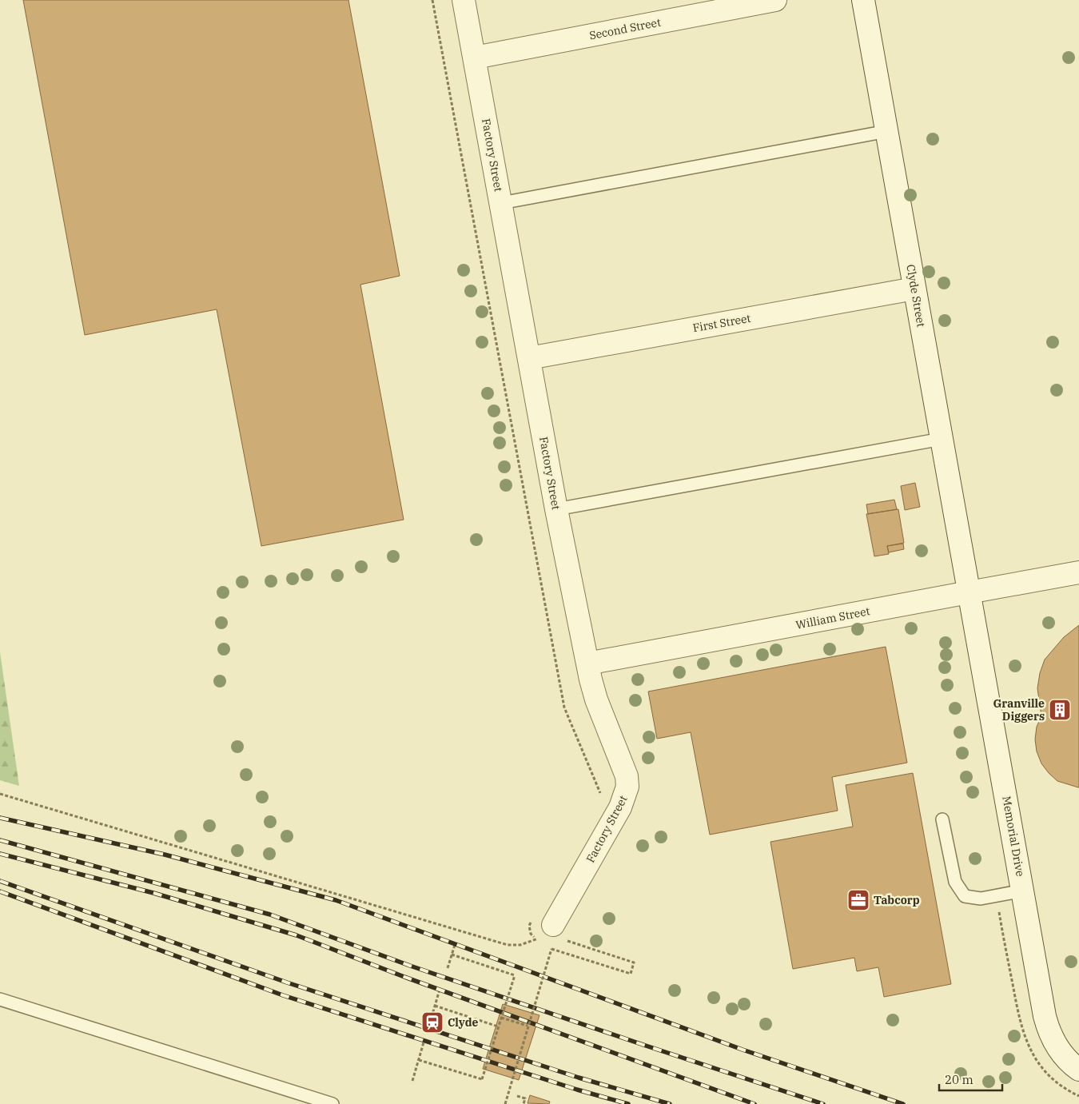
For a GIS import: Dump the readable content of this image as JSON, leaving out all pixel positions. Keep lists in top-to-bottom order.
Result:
{
  "streets": {
    "street": [
      "Second Street",
      "Factory Street",
      "Clyde Street",
      "First Street",
      "William Street",
      "Memorial Drive"
    ]
  },
  "crossings": [
    ["Second Street", "Factory Street"],
    ["Factory Street", "First Street"],
    ["Factory Street", "William Street"],
    ["Clyde Street", "First Street"],
    ["Clyde Street", "William Street"],
    ["Clyde Street", "Memorial Drive"],
    ["William Street", "Memorial Drive"]
  ],
  "places": {
    "building": ["Granville Diggers"],
    "office": ["Tabcorp"],
    "station": ["Clyde"]
  },
  "scale_bar": "20 m"
}
